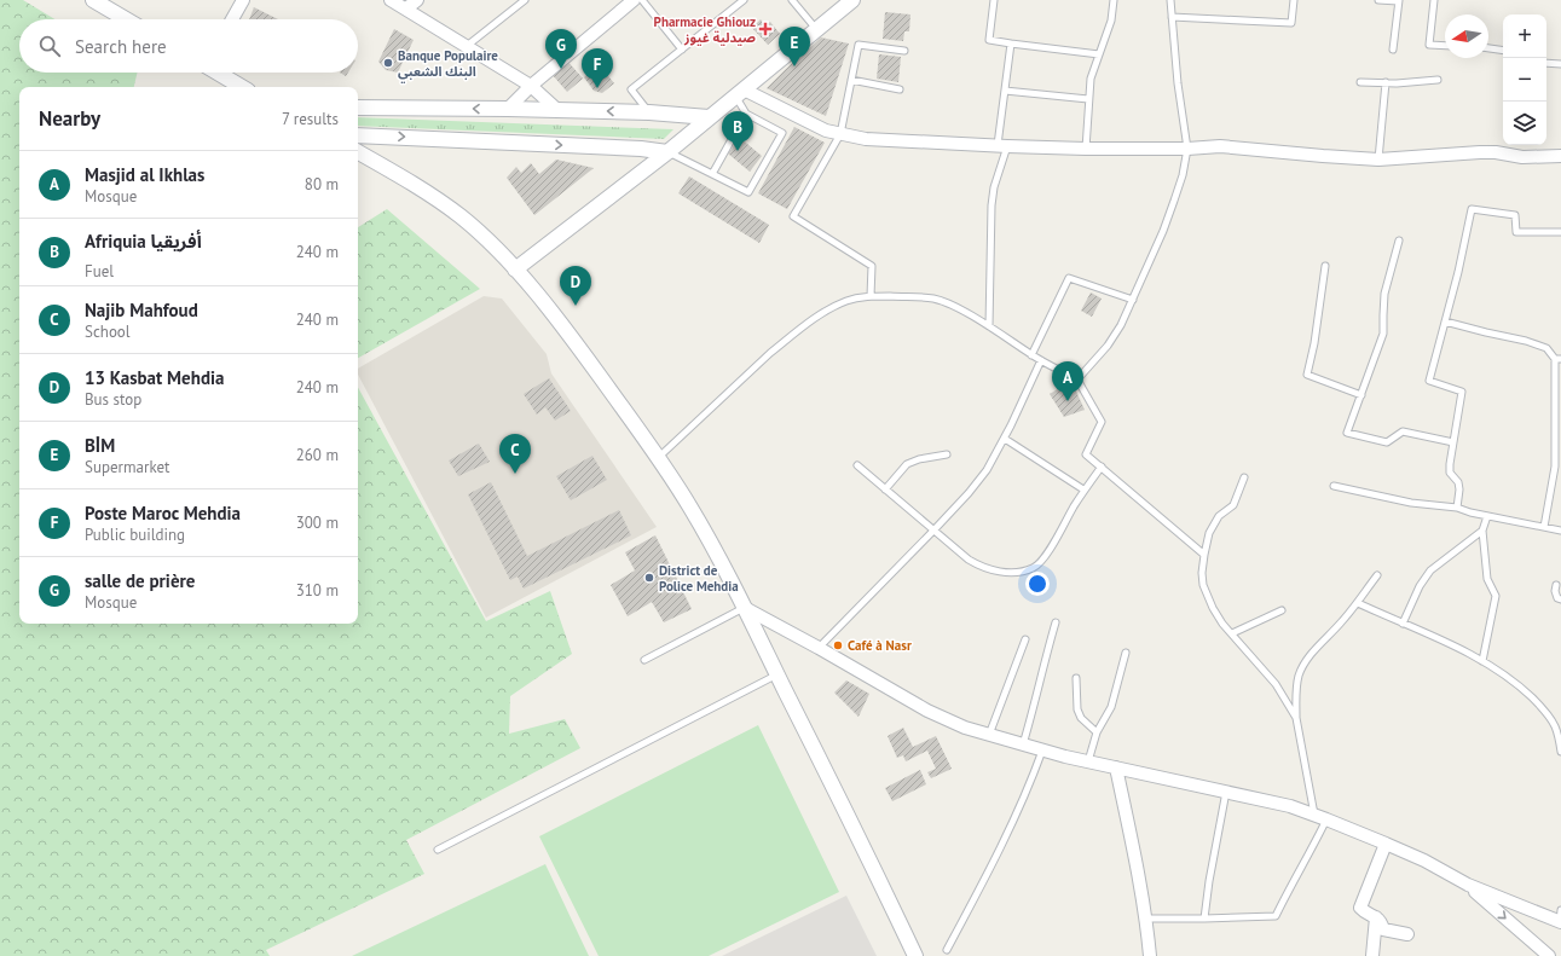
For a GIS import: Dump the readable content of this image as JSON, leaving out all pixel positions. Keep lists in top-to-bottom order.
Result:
{
  "places": {
    "health": ["Pharmacie Ghiouz صيدلية غيوز"],
    "other": ["Banque Populaire البنك الشعبي", "District de Police Mehdia", "Café à Nasr"]
  },
  "north": "left",
  "page": {
    "map_buttons": ["+", "−"],
    "search": "Search here",
    "pins": [
      "E",
      "G",
      "F",
      "B",
      "D",
      "A",
      "C"
    ],
    "heading": ["Nearby", "7 results"],
    "list": [
      {
        "mark": "A",
        "name": "Masjid al Ikhlas",
        "note": "Mosque",
        "value": "80 m"
      },
      {
        "mark": "B",
        "name": "Afriquia أفريقيا",
        "note": "Fuel",
        "value": "240 m"
      },
      {
        "mark": "C",
        "name": "Najib Mahfoud",
        "note": "School",
        "value": "240 m"
      },
      {
        "mark": "D",
        "name": "13 Kasbat Mehdia",
        "note": "Bus stop",
        "value": "240 m"
      },
      {
        "mark": "E",
        "name": "BİM",
        "note": "Supermarket",
        "value": "260 m"
      },
      {
        "mark": "F",
        "name": "Poste Maroc Mehdia",
        "note": "Public building",
        "value": "300 m"
      },
      {
        "mark": "G",
        "name": "salle de prière",
        "note": "Mosque",
        "value": "310 m"
      }
    ]
  }
}
